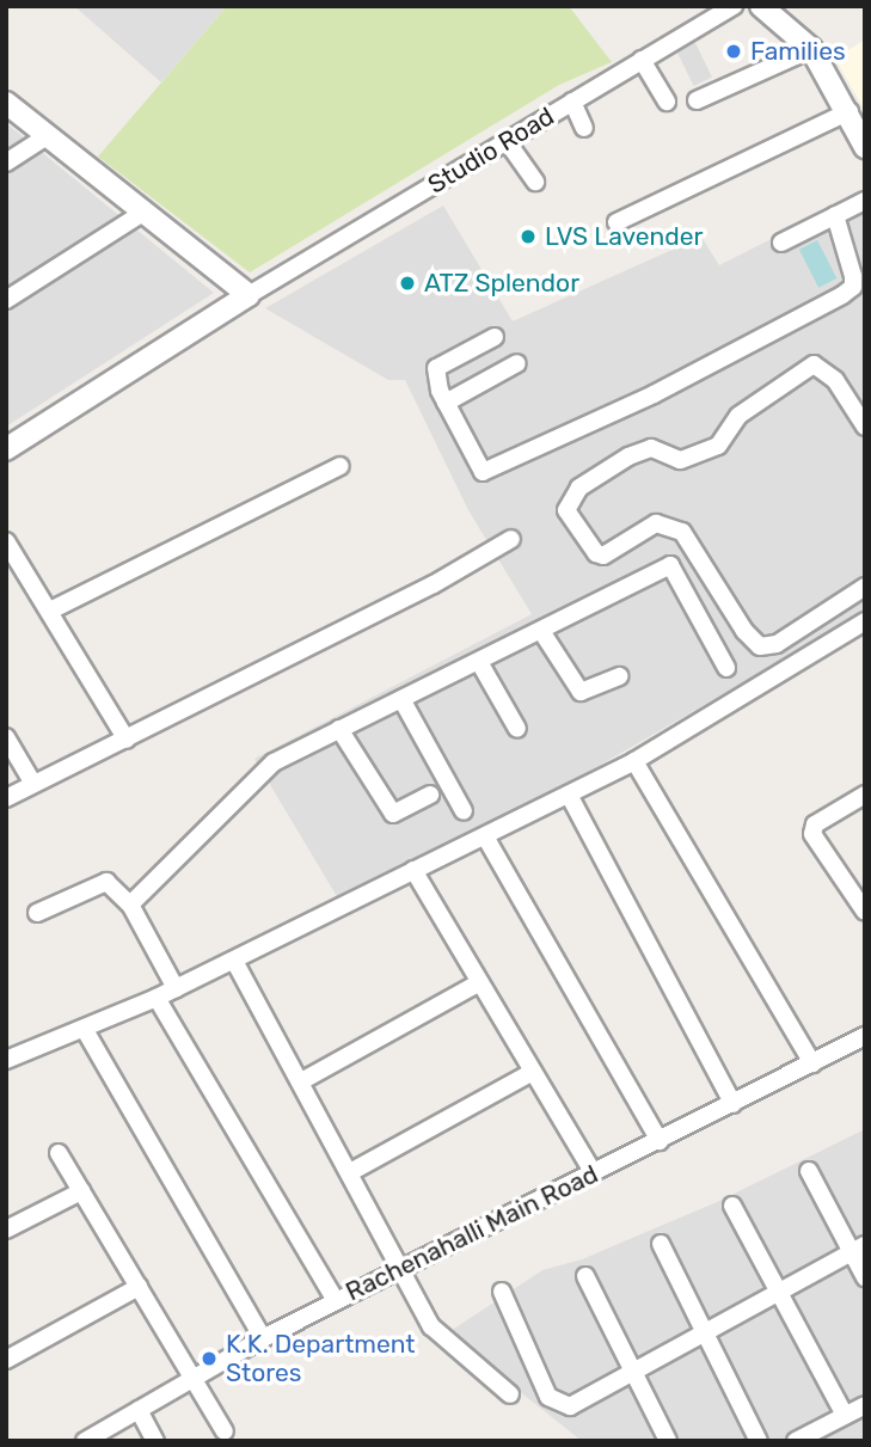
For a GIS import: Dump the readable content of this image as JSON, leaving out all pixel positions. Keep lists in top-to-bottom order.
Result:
{
  "streets": {
    "street": ["Studio Road", "Rachenahalli Main Road"]
  },
  "places": [
    "Families",
    "LVS Lavender",
    "ATZ Splendor",
    "K.K. Department Stores"
  ]
}
